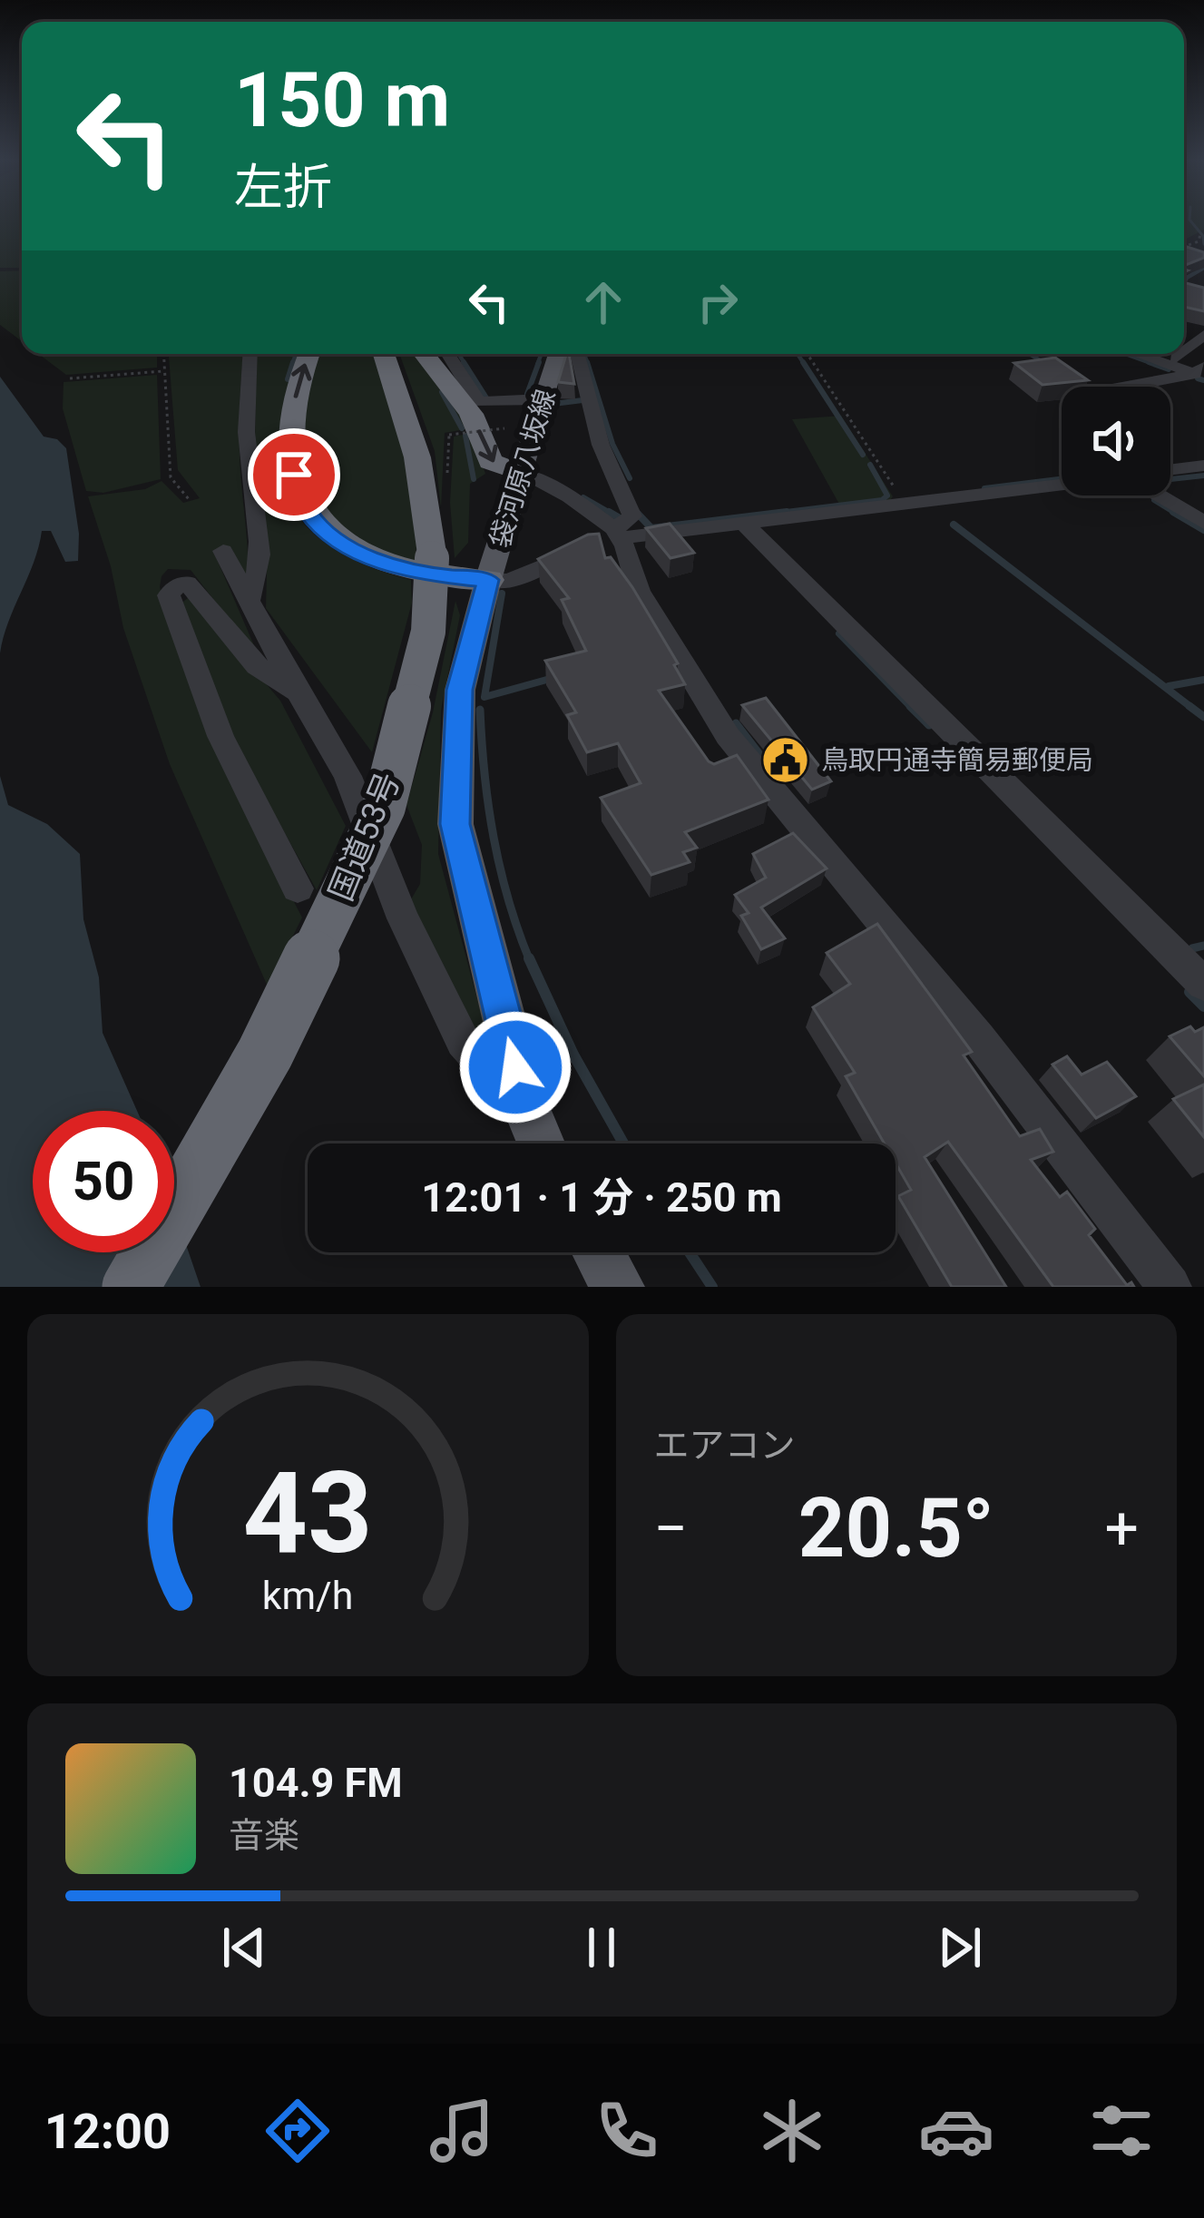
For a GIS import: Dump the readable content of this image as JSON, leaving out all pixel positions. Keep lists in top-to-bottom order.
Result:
{
  "streets": {
    "highway": ["国道53号"],
    "main road": ["袋河原八坂線"]
  },
  "places": {
    "public building": ["鳥取円通寺簡易郵便局"]
  },
  "page": {
    "turn": ["150 m", "左折"],
    "limit": "50",
    "trip": "12:01 · 1 分 · 250 m",
    "tile": "エアコン",
    "heat": ["−", "20.5°", "+"],
    "song": ["104.9 FM", "音楽"],
    "tabs": "12:00",
    "gauge": ["43", "km/h"]
  }
}
